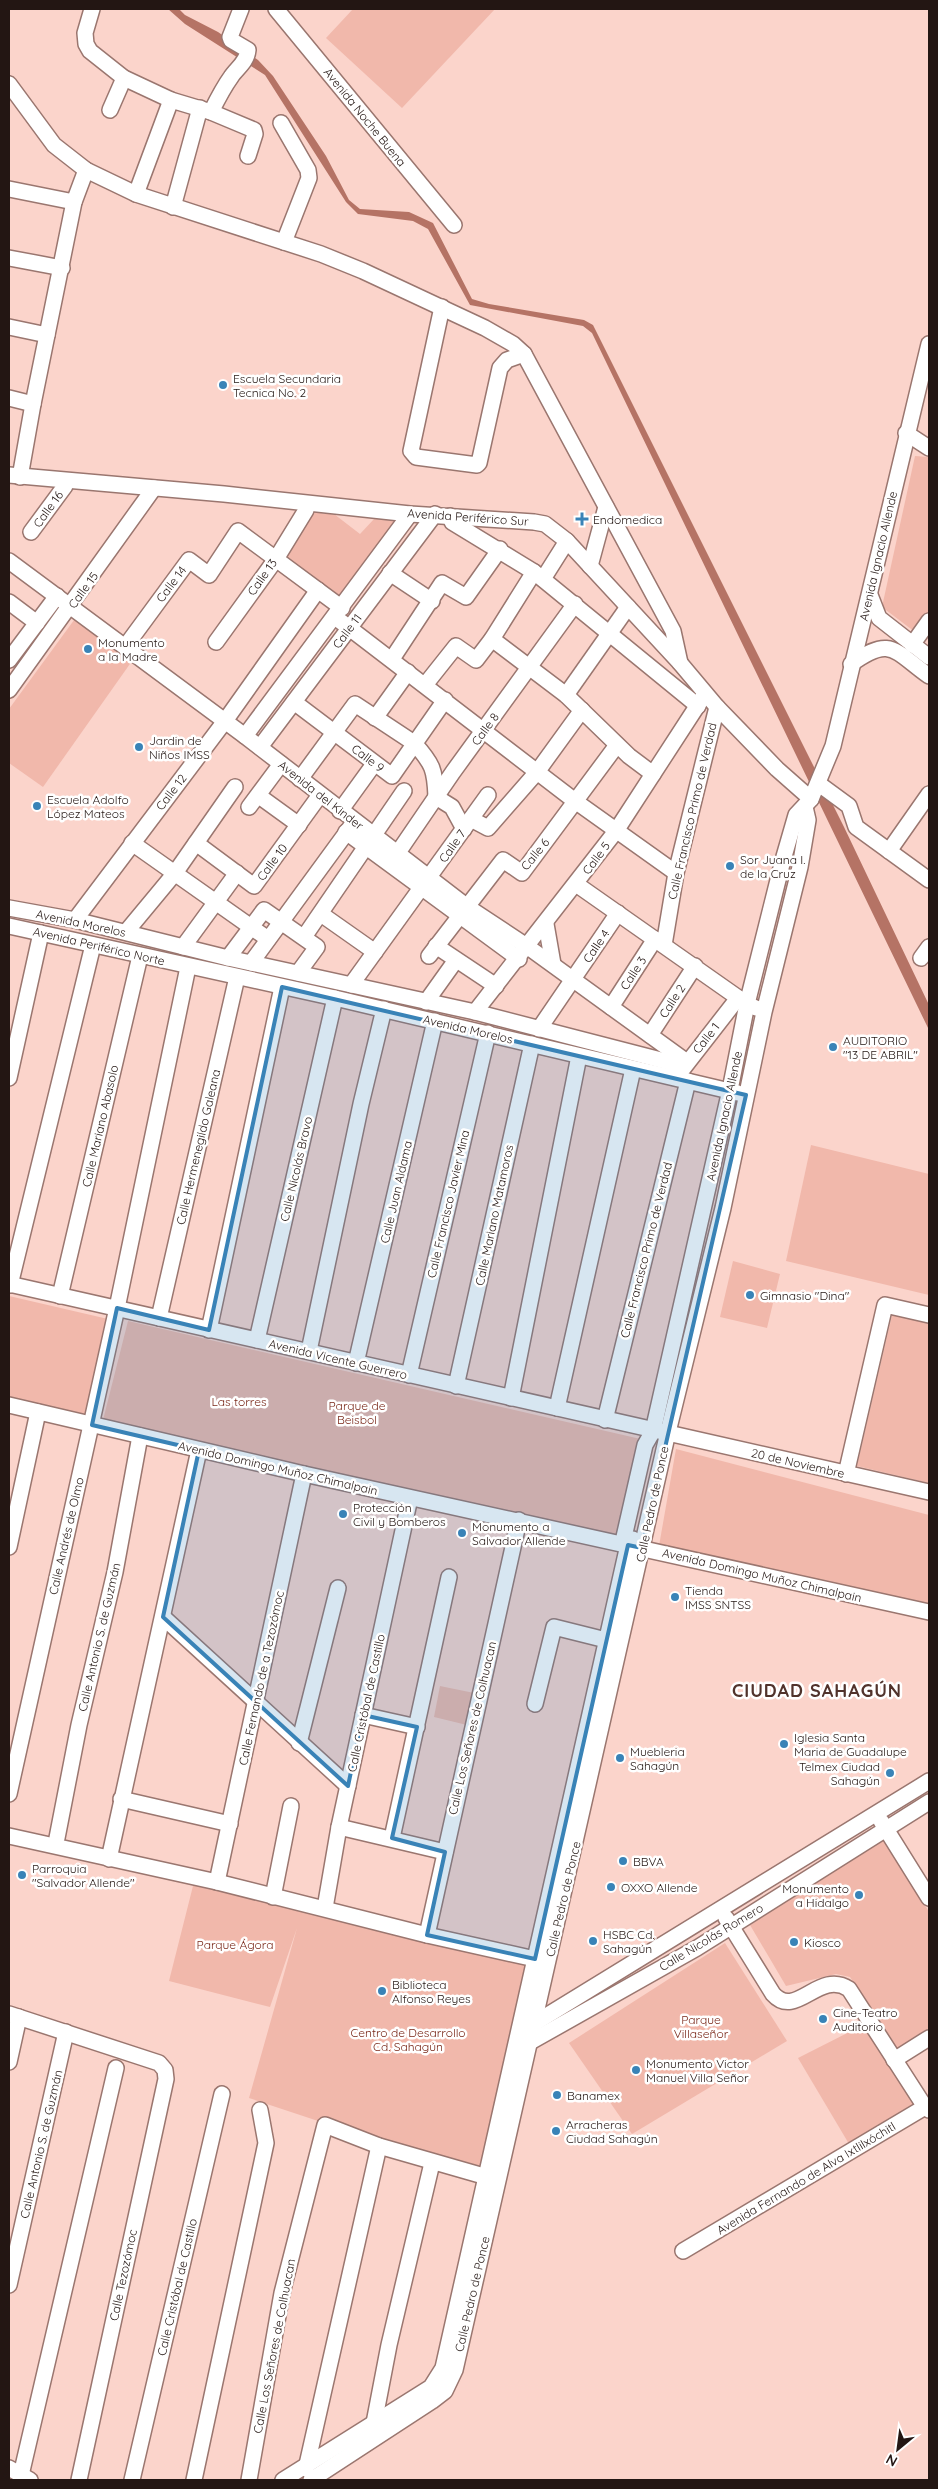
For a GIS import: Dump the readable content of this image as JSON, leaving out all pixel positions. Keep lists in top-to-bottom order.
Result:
{
  "streets": {
    "street": [
      "Avenida Noche Buena",
      "Calle 16",
      "Avenida Periférico Sur",
      "Avenida Ignacio Allende",
      "Calle 13",
      "Calle 14",
      "Calle 15",
      "Calle 11",
      "Calle 8",
      "Calle 9",
      "Calle 12",
      "Avenida del Kinder",
      "Calle Francisco Primo de Verdad",
      "Calle 7",
      "Calle 6",
      "Calle 5",
      "Calle 10",
      "Avenida Morelos",
      "Avenida Periférico Norte",
      "Calle 4",
      "Calle 3",
      "Calle 2",
      "Calle 1",
      "Calle Mariano Abasolo",
      "Calle Hermenegildo Galeana",
      "Calle Nicolás Bravo",
      "Calle Juan Aldama",
      "Calle Francisco Javier Mina",
      "Calle Mariano Matamoros",
      "Avenida Vicente Guerrero",
      "20 de Noviembre",
      "Avenida Domingo Muñoz Chimalpain",
      "Calle Pedro de Ponce",
      "Calle Andrés de Olmo",
      "Calle Antonio S. de Guzmán",
      "Calle Fernando de a Tezozómoc",
      "Calle Cristóbal de Castillo",
      "Calle Los Señores de Colhuacan",
      "Calle Nicolás Romero",
      "Avenida Fernando de Alva Ixtlilxóchitl",
      "Calle Tezozómoc"
    ]
  },
  "crossings": [
    ["Avenida Periférico Sur", "Avenida Ignacio Allende"],
    ["Avenida Periférico Sur", "Calle 15"],
    ["Avenida Periférico Sur", "Calle 11"],
    ["Avenida Periférico Sur", "Calle Francisco Primo de Verdad"],
    ["Avenida Periférico Sur", "Calle 5"],
    ["Avenida Ignacio Allende", "Avenida Morelos"],
    ["Avenida Ignacio Allende", "Calle 1"],
    ["Avenida Ignacio Allende", "Avenida Vicente Guerrero"],
    ["Avenida Ignacio Allende", "20 de Noviembre"],
    ["Avenida Ignacio Allende", "Calle Pedro de Ponce"],
    ["Calle 13", "Calle 14"],
    ["Calle 14", "Avenida del Kinder"],
    ["Calle 15", "Avenida del Kinder"],
    ["Calle 11", "Calle 9"],
    ["Calle 11", "Avenida del Kinder"],
    ["Calle 8", "Avenida del Kinder"],
    ["Calle 12", "Avenida del Kinder"],
    ["Calle 12", "Avenida Morelos"],
    ["Avenida del Kinder", "Calle Francisco Primo de Verdad"],
    ["Avenida del Kinder", "Calle 7"],
    ["Avenida del Kinder", "Calle 6"],
    ["Avenida del Kinder", "Calle 5"],
    ["Avenida del Kinder", "Calle 10"],
    ["Avenida del Kinder", "Avenida Morelos"],
    ["Avenida del Kinder", "Calle 4"],
    ["Avenida del Kinder", "Calle 3"],
    ["Avenida del Kinder", "Calle 2"],
    ["Avenida del Kinder", "Calle 1"],
    ["Calle Francisco Primo de Verdad", "Avenida Morelos"],
    ["Calle Francisco Primo de Verdad", "Calle 3"],
    ["Calle Francisco Primo de Verdad", "Calle 1"],
    ["Calle Francisco Primo de Verdad", "Avenida Vicente Guerrero"],
    ["Calle 7", "Avenida Morelos"],
    ["Calle 5", "Avenida Morelos"],
    ["Calle 10", "Avenida Morelos"],
    ["Avenida Morelos", "Avenida Periférico Norte"],
    ["Avenida Morelos", "Calle 1"],
    ["Avenida Morelos", "Calle Hermenegildo Galeana"],
    ["Avenida Morelos", "Calle Nicolás Bravo"],
    ["Avenida Morelos", "Calle Juan Aldama"],
    ["Avenida Morelos", "Calle Francisco Javier Mina"],
    ["Avenida Morelos", "Calle Mariano Matamoros"],
    ["Avenida Periférico Norte", "Calle Mariano Abasolo"],
    ["Calle Mariano Abasolo", "Avenida Vicente Guerrero"],
    ["Calle Hermenegildo Galeana", "Avenida Vicente Guerrero"],
    ["Calle Nicolás Bravo", "Avenida Vicente Guerrero"],
    ["Calle Juan Aldama", "Avenida Vicente Guerrero"],
    ["Calle Francisco Javier Mina", "Avenida Vicente Guerrero"],
    ["Calle Mariano Matamoros", "Avenida Vicente Guerrero"],
    ["Avenida Vicente Guerrero", "20 de Noviembre"],
    ["Avenida Vicente Guerrero", "Calle Pedro de Ponce"],
    ["Avenida Vicente Guerrero", "Calle Andrés de Olmo"],
    ["20 de Noviembre", "Calle Pedro de Ponce"],
    ["Avenida Domingo Muñoz Chimalpain", "Calle Pedro de Ponce"],
    ["Avenida Domingo Muñoz Chimalpain", "Calle Andrés de Olmo"],
    ["Avenida Domingo Muñoz Chimalpain", "Calle Antonio S. de Guzmán"],
    ["Avenida Domingo Muñoz Chimalpain", "Calle Fernando de a Tezozómoc"],
    ["Avenida Domingo Muñoz Chimalpain", "Calle Cristóbal de Castillo"],
    ["Avenida Domingo Muñoz Chimalpain", "Calle Los Señores de Colhuacan"],
    ["Calle Pedro de Ponce", "Calle Nicolás Romero"],
    ["Calle Antonio S. de Guzmán", "Calle Tezozómoc"]
  ],
  "districts": ["CIUDAD SAHAGÚN"],
  "parks": [
    "Las torres",
    "Parque de Beisbol",
    "Parque Ágora",
    "Parque Villaseñor",
    "Centro de Desarrollo Cd. Sahagún"
  ],
  "places": {
    "other": [
      "Escuela Secundaria Tecnica No. 2",
      "Monumento a la Madre",
      "Jardin de Niños IMSS",
      "Escuela Adolfo López Mateos",
      "Sor Juana I. de la Cruz",
      "AUDITORIO \"13 DE ABRIL\"",
      "Gimnasio \"Dina\"",
      "Protección Civil y Bomberos",
      "Monumento a Salvador Allende",
      "Tienda IMSS SNTSS",
      "Iglesia Santa Maria de Guadalupe",
      "Muebleria Sahagún",
      "Telmex Ciudad Sahagún",
      "BBVA",
      "Parroquia \"Salvador Allende\"",
      "OXXO Allende",
      "Monumento a Hidalgo",
      "HSBC Cd. Sahagún",
      "Kiosco",
      "Biblioteca Alfonso Reyes",
      "Cine-Teatro Auditorio",
      "Monumento Victor Manuel Villa Señor",
      "Banamex",
      "Arracheras Ciudad Sahagún"
    ],
    "health": ["Endomedica"]
  },
  "north": "bottom left"
}
